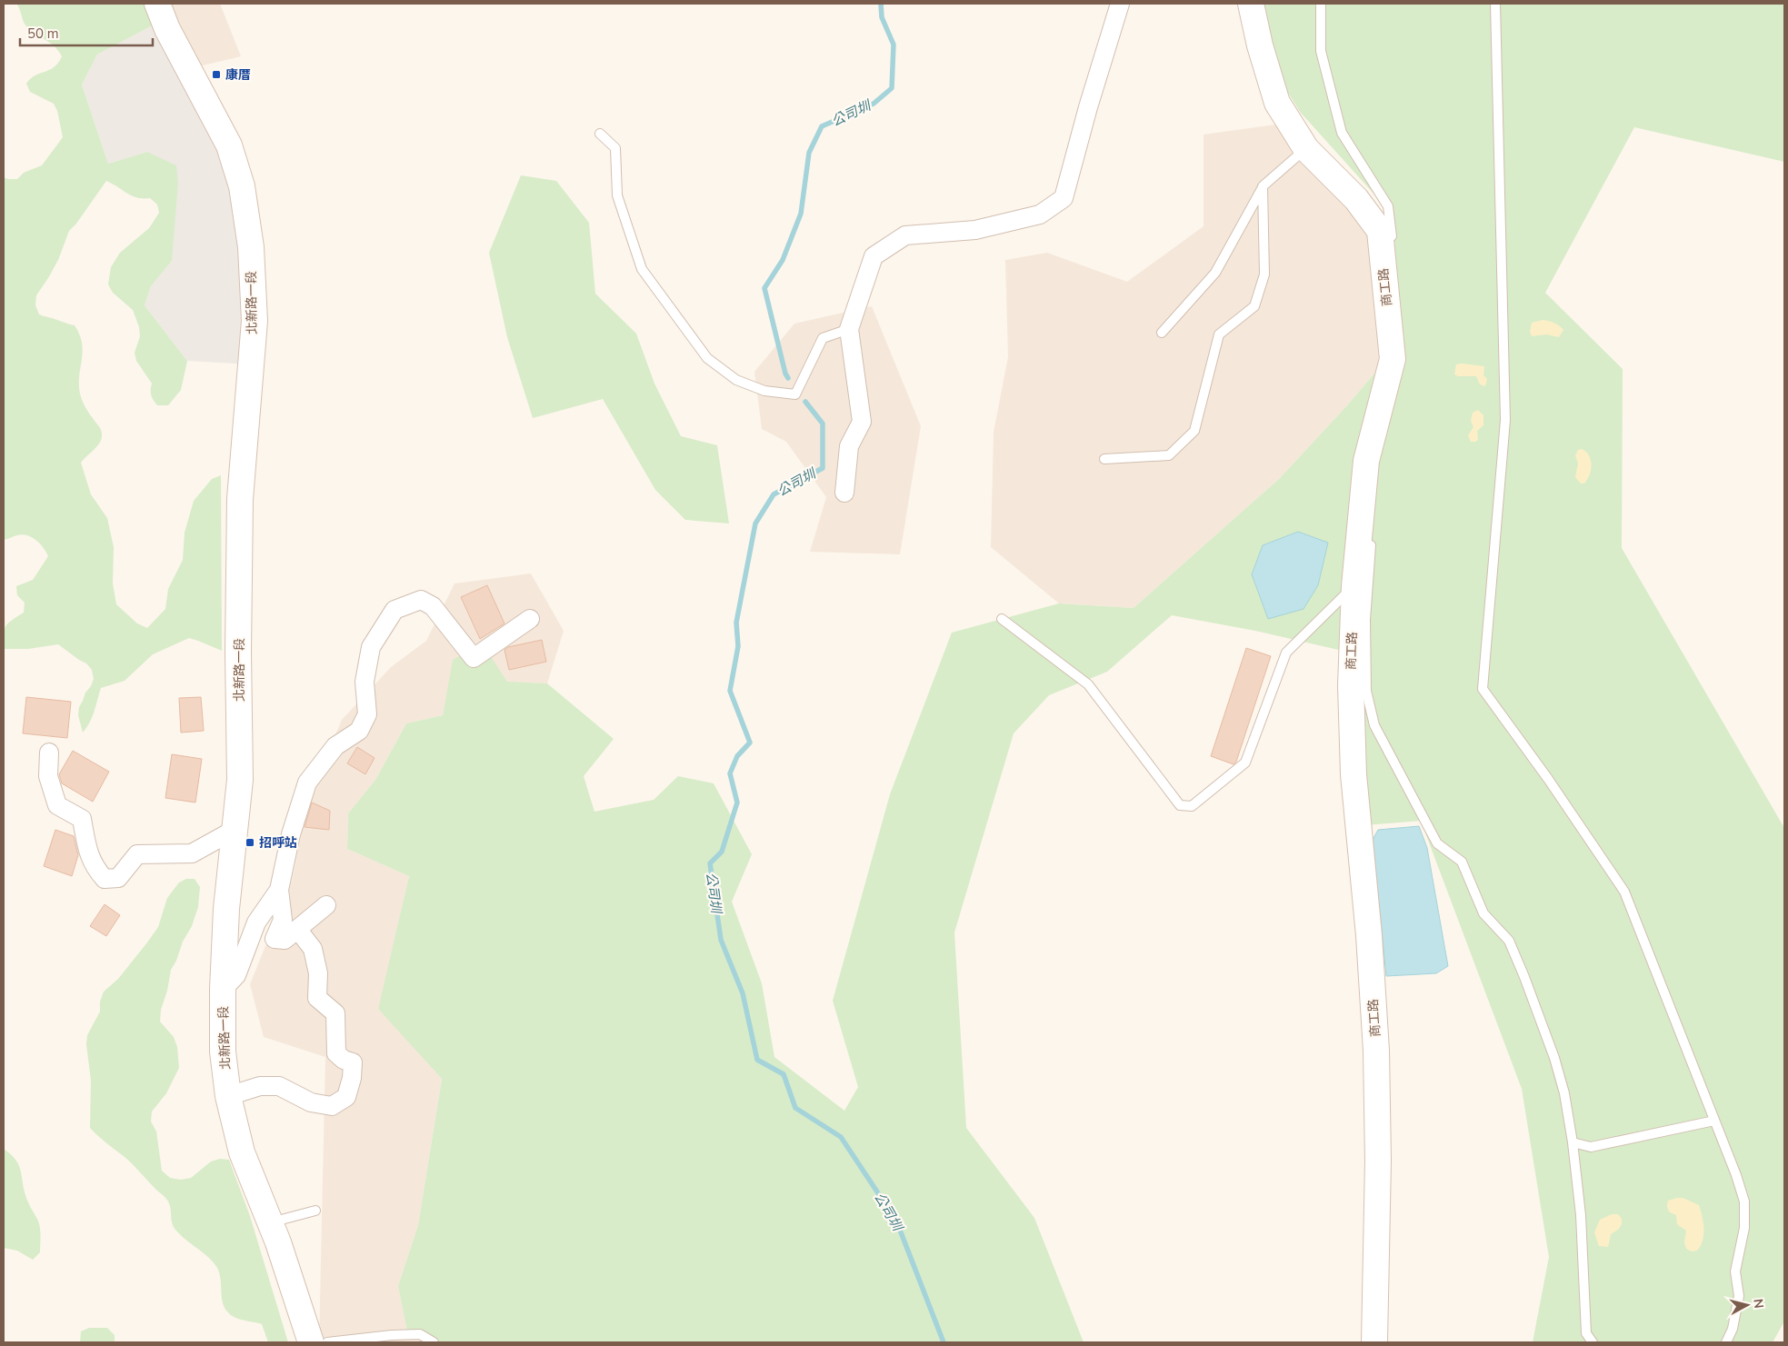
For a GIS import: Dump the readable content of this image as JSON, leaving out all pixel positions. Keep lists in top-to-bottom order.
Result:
{
  "streets": {
    "street": ["商工路", "北新路一段"]
  },
  "water": ["公司圳"],
  "places": {
    "transit": ["康厝", "招呼站"]
  },
  "scale_bar": "50 m",
  "north": "right"
}
